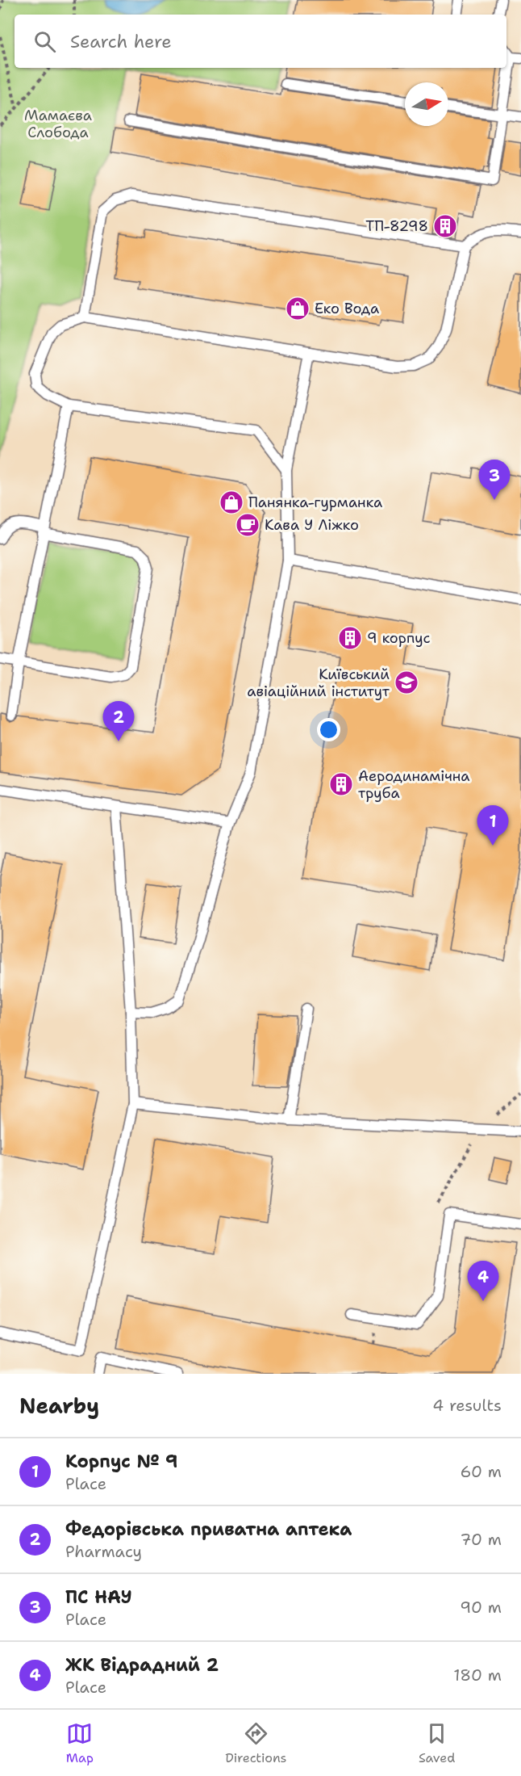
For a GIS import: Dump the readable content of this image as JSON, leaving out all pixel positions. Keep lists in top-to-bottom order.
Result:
{
  "parks": ["Мамаєва Слобода"],
  "places": {
    "building": ["ТП-8298", "9 корпус", "Аеродинамічна труба"],
    "shop": ["Еко Вода", "Панянка-гурманка"],
    "cafe": ["Кава У Ліжко"],
    "school or university": ["Київський авіаційний інститут"]
  },
  "north": "right",
  "page": {
    "search": "Search here",
    "pins": [
      "3",
      "2",
      "1",
      "4"
    ],
    "heading": ["Nearby", "4 results"],
    "list": [
      {
        "mark": "1",
        "name": "Корпус № 9",
        "note": "Place",
        "value": "60 m"
      },
      {
        "mark": "2",
        "name": "Федорівська приватна аптека",
        "note": "Pharmacy",
        "value": "70 m"
      },
      {
        "mark": "3",
        "name": "ПС НАУ",
        "note": "Place",
        "value": "90 m"
      },
      {
        "mark": "4",
        "name": "ЖК Відрадний 2",
        "note": "Place",
        "value": "180 m"
      }
    ],
    "nav": ["Map", "Directions", "Saved"]
  }
}
